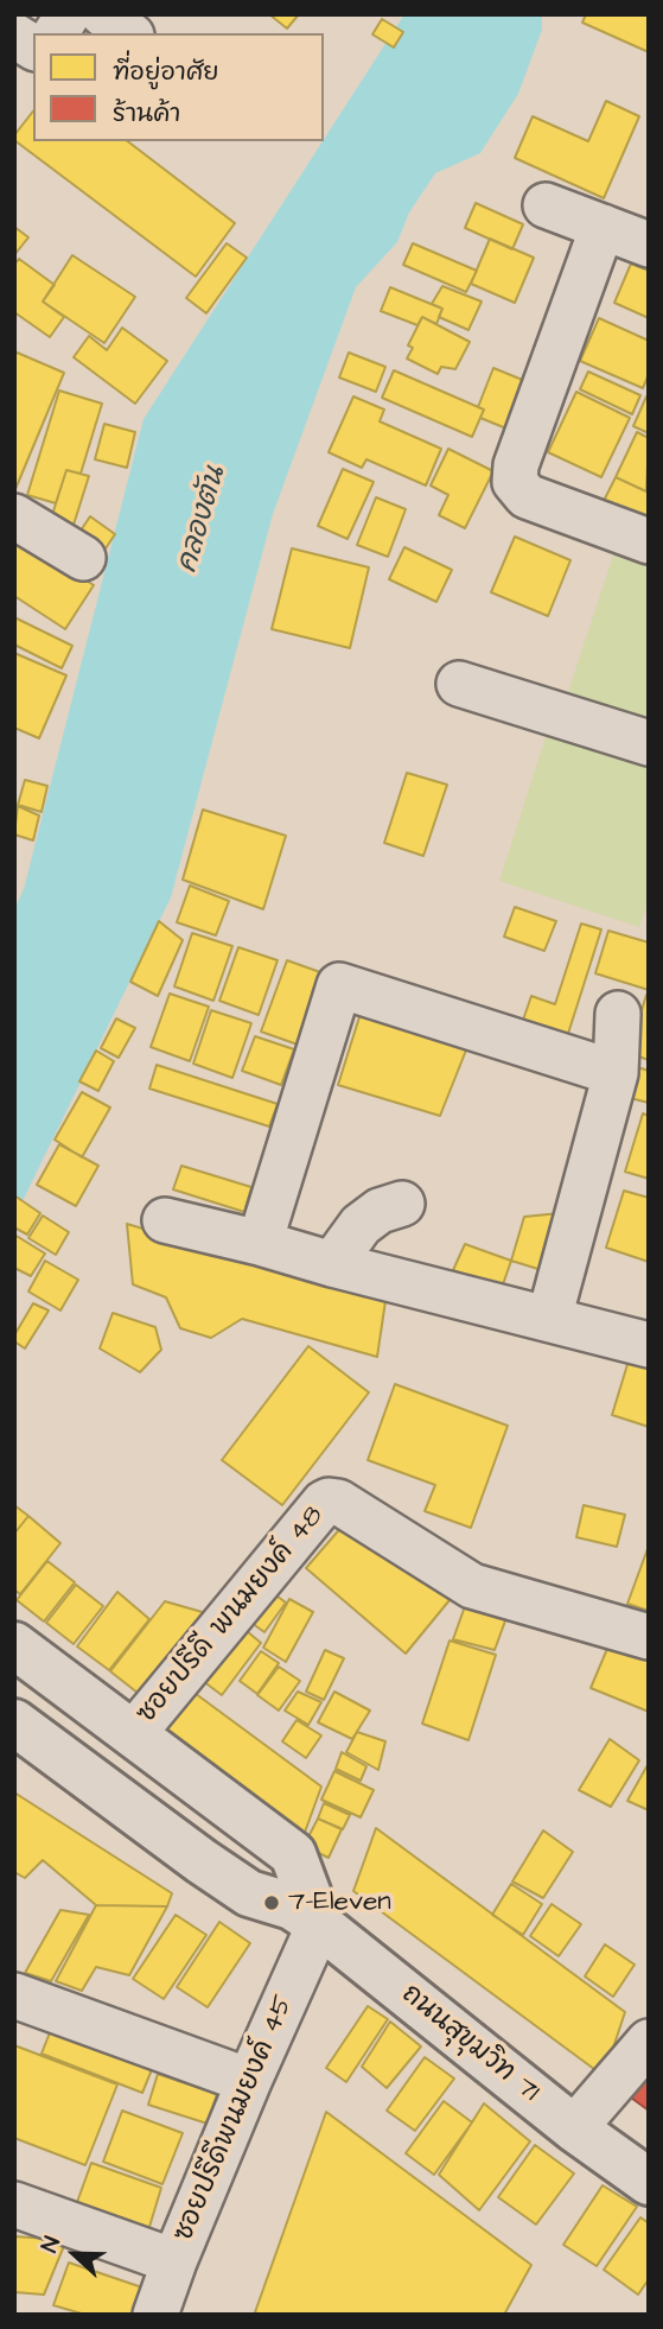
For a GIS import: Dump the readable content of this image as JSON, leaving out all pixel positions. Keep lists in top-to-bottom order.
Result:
{
  "streets": {
    "main road": ["ถนนสุขุมวิท 71"],
    "street": ["ซอยปรีดี พนมยงค์ 48", "ซอยปรีดีพนมยงค์ 45"]
  },
  "crossings": [
    ["ถนนสุขุมวิท 71", "ซอยปรีดีพนมยงค์ 45"]
  ],
  "water": ["คลองตัน"],
  "places": ["7-Eleven"],
  "legend": ["ที่อยู่อาศัย", "ร้านค้า"],
  "north": "left"
}
